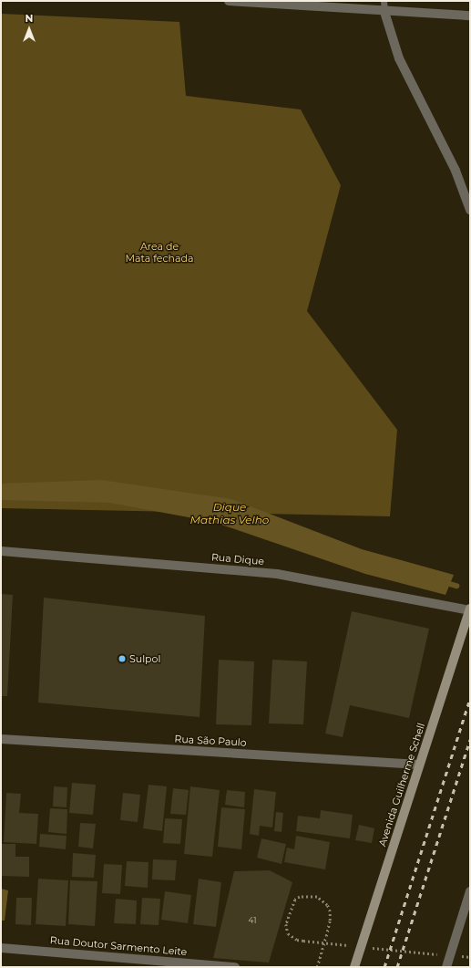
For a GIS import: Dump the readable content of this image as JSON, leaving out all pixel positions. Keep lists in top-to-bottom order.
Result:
{
  "streets": {
    "main road": ["Avenida Guilherme Schell"],
    "street": ["Rua Dique", "Rua São Paulo", "Rua Doutor Sarmento Leite"]
  },
  "crossings": [
    ["Rua Dique", "Avenida Guilherme Schell"],
    ["Rua São Paulo", "Avenida Guilherme Schell"]
  ],
  "water": ["Dique Mathias Velho"],
  "parks": ["Area de Mata fechada"],
  "places": ["Sulpol"],
  "house_numbers": ["41"],
  "north": "top"
}
